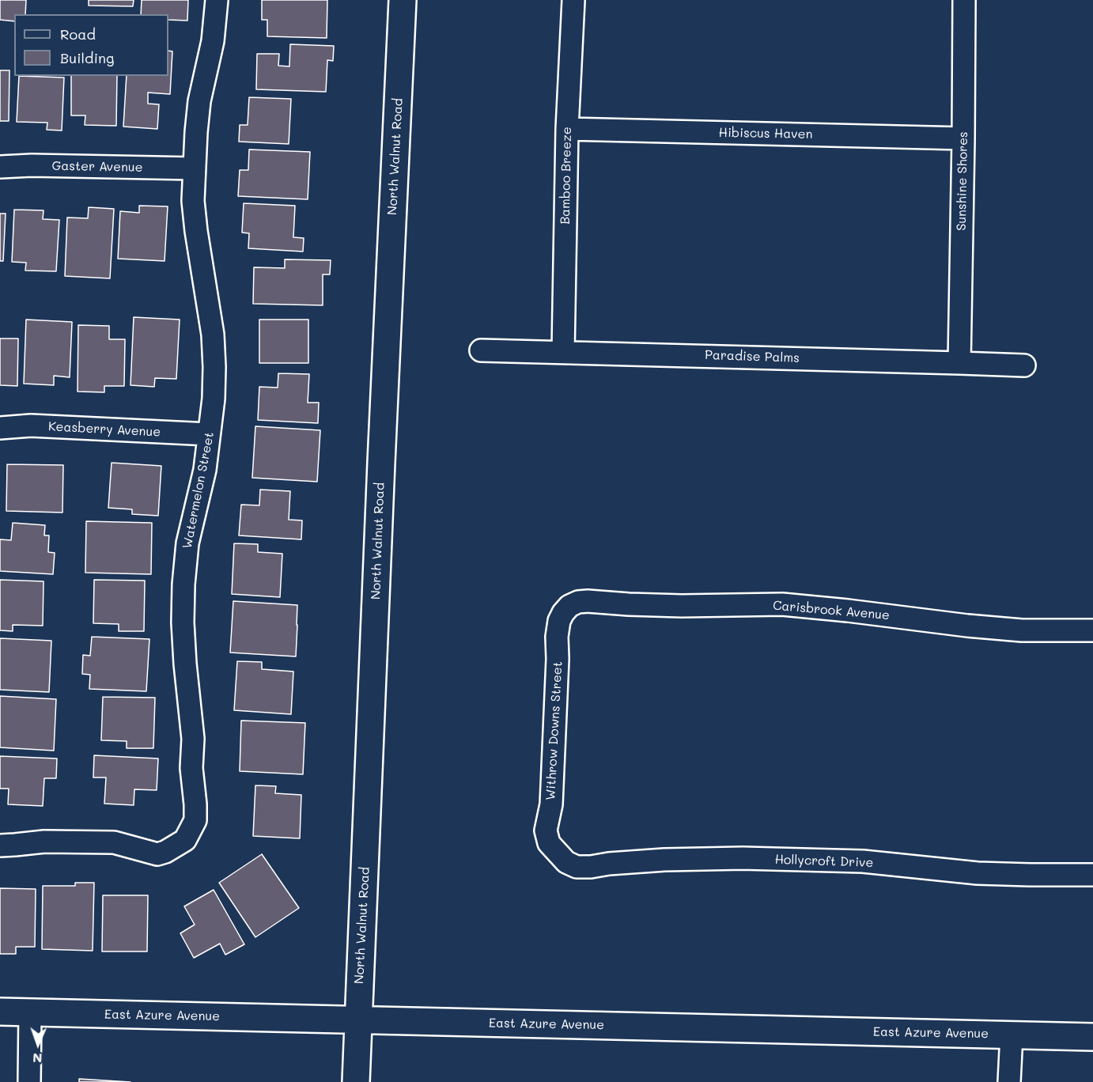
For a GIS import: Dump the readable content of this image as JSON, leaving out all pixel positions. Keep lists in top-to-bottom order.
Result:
{
  "streets": {
    "street": [
      "Hibiscus Haven",
      "North Walnut Road",
      "Gaster Avenue",
      "Bamboo Breeze",
      "Sunshine Shores",
      "Paradise Palms",
      "Keasberry Avenue",
      "Watermelon Street",
      "Carisbrook Avenue",
      "Withrow Downs Street",
      "Hollycroft Drive",
      "East Azure Avenue"
    ]
  },
  "crossings": [
    ["Hibiscus Haven", "Bamboo Breeze"],
    ["Hibiscus Haven", "Sunshine Shores"],
    ["North Walnut Road", "East Azure Avenue"],
    ["Gaster Avenue", "Watermelon Street"],
    ["Bamboo Breeze", "Paradise Palms"],
    ["Sunshine Shores", "Paradise Palms"],
    ["Keasberry Avenue", "Watermelon Street"],
    ["Carisbrook Avenue", "Withrow Downs Street"],
    ["Withrow Downs Street", "Hollycroft Drive"]
  ],
  "legend": ["Road", "Building"],
  "north": "bottom"
}
